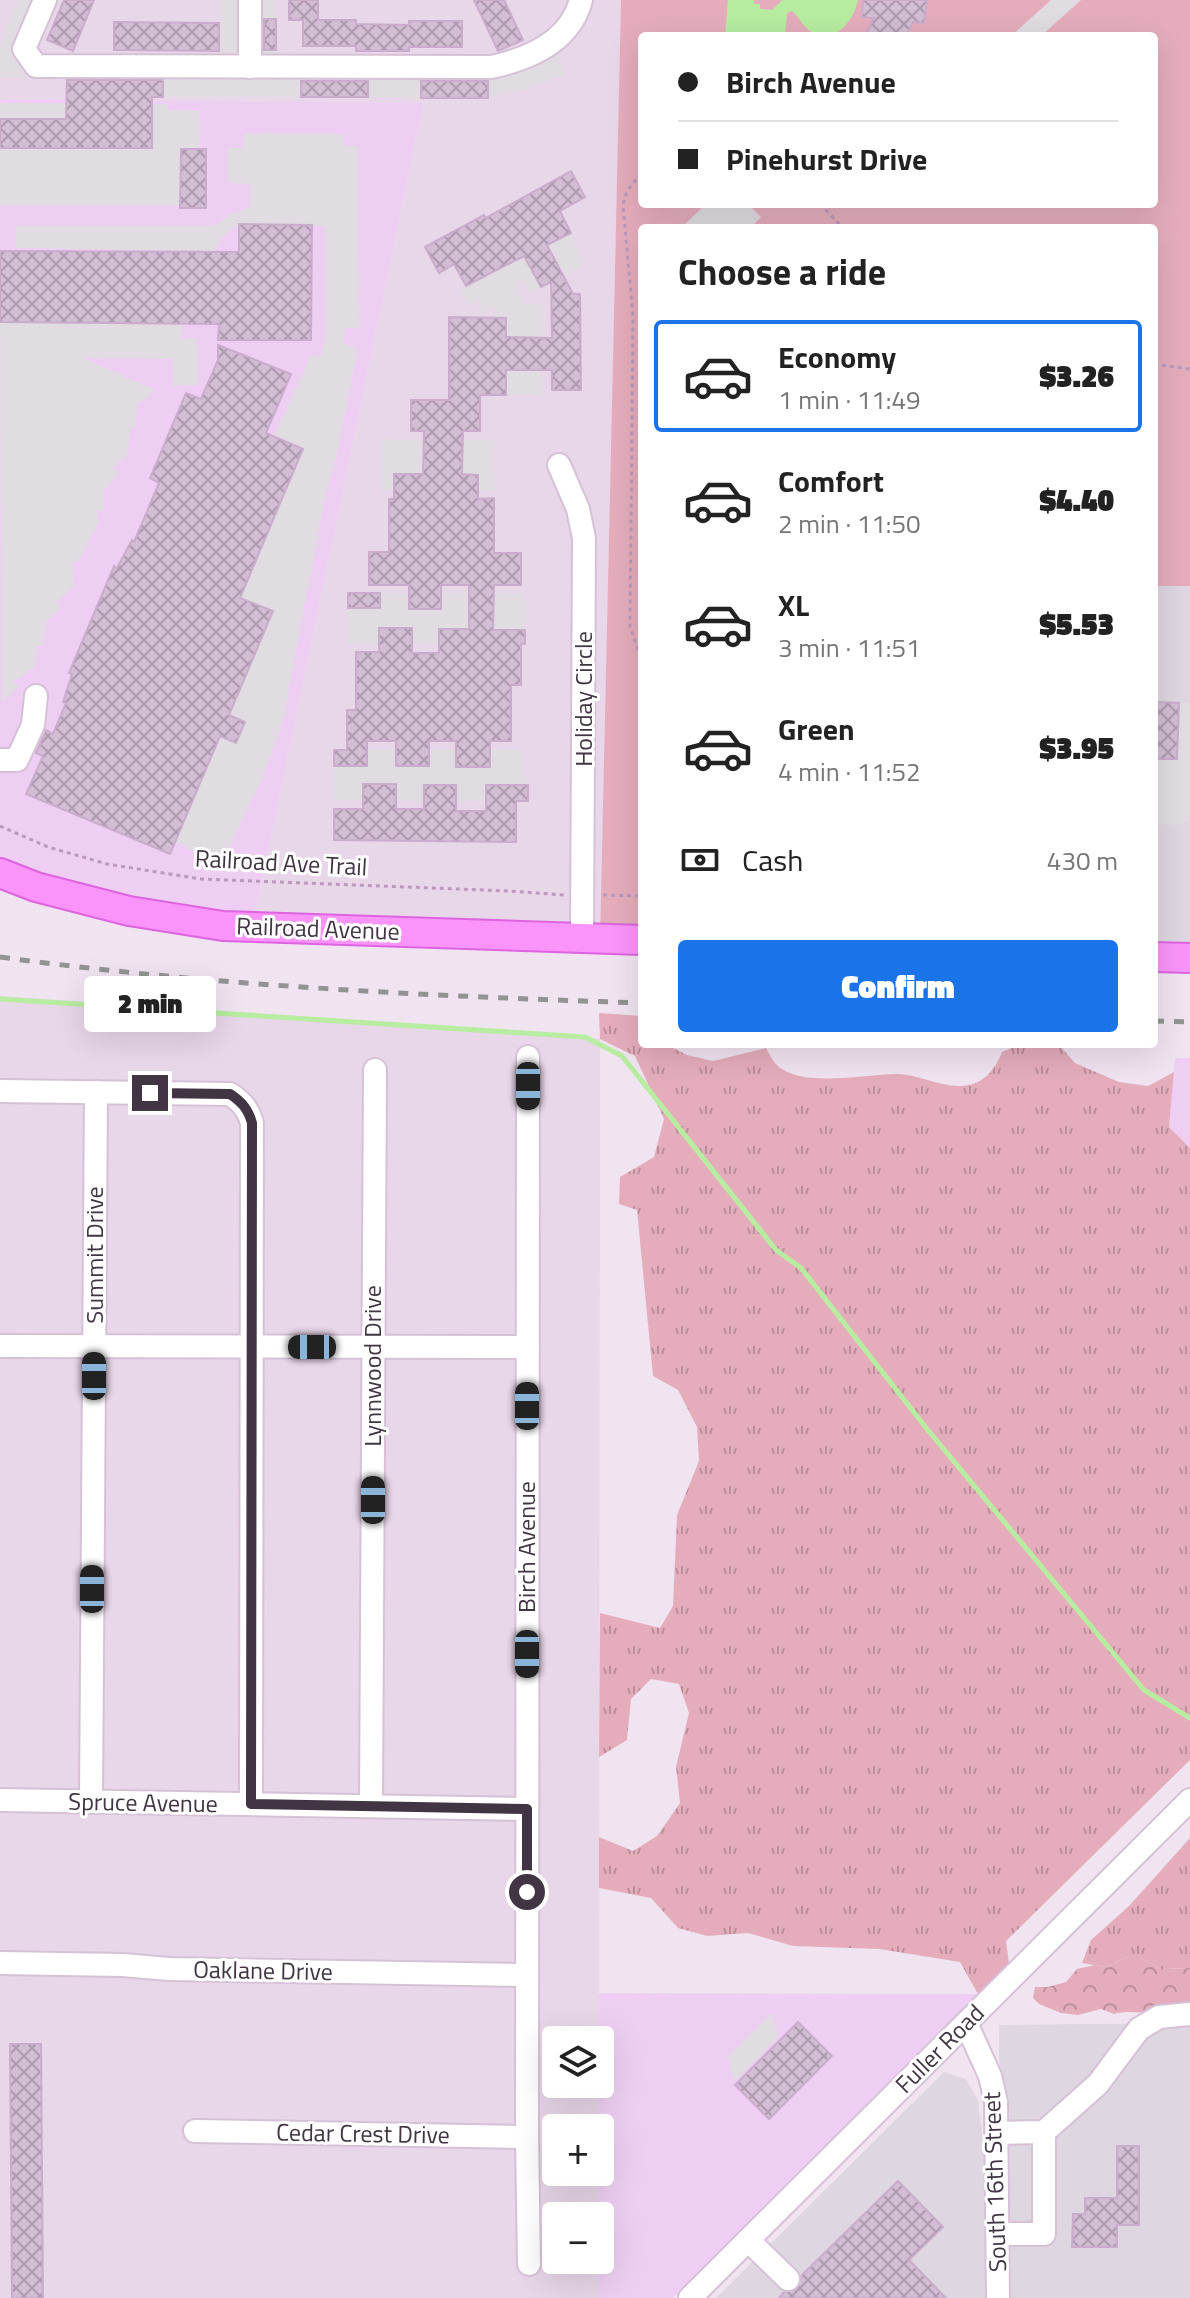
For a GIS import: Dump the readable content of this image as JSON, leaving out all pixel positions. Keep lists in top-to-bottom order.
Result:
{
  "streets": {
    "main road": ["Railroad Avenue"],
    "street": [
      "Holiday Circle",
      "Summit Drive",
      "Lynnwood Drive",
      "Birch Avenue",
      "Spruce Avenue",
      "Oaklane Drive",
      "Fuller Road",
      "Cedar Crest Drive",
      "South 16th Street"
    ],
    "path": ["Railroad Ave Trail"]
  },
  "crossings": [
    ["Holiday Circle", "Railroad Avenue"],
    ["Summit Drive", "Spruce Avenue"],
    ["Lynnwood Drive", "Spruce Avenue"],
    ["Birch Avenue", "Spruce Avenue"],
    ["Birch Avenue", "Oaklane Drive"],
    ["Birch Avenue", "Cedar Crest Drive"],
    ["Fuller Road", "South 16th Street"]
  ],
  "page": {
    "banner": ["Birch Avenue", "Pinehurst Drive"],
    "heading": "Choose a ride",
    "list": [
      {
        "name": "Economy",
        "note": "1 min · 11:49",
        "value": "$3.26"
      },
      {
        "name": "Comfort",
        "note": "2 min · 11:50",
        "value": "$4.40"
      },
      {
        "name": "XL",
        "note": "3 min · 11:51",
        "value": "$5.53"
      },
      {
        "name": "Green",
        "note": "4 min · 11:52",
        "value": "$3.95"
      }
    ],
    "pay": ["Cash", "430 m"],
    "buttons": "Confirm",
    "bubble": "2 min",
    "map_buttons": ["+", "−"]
  }
}
